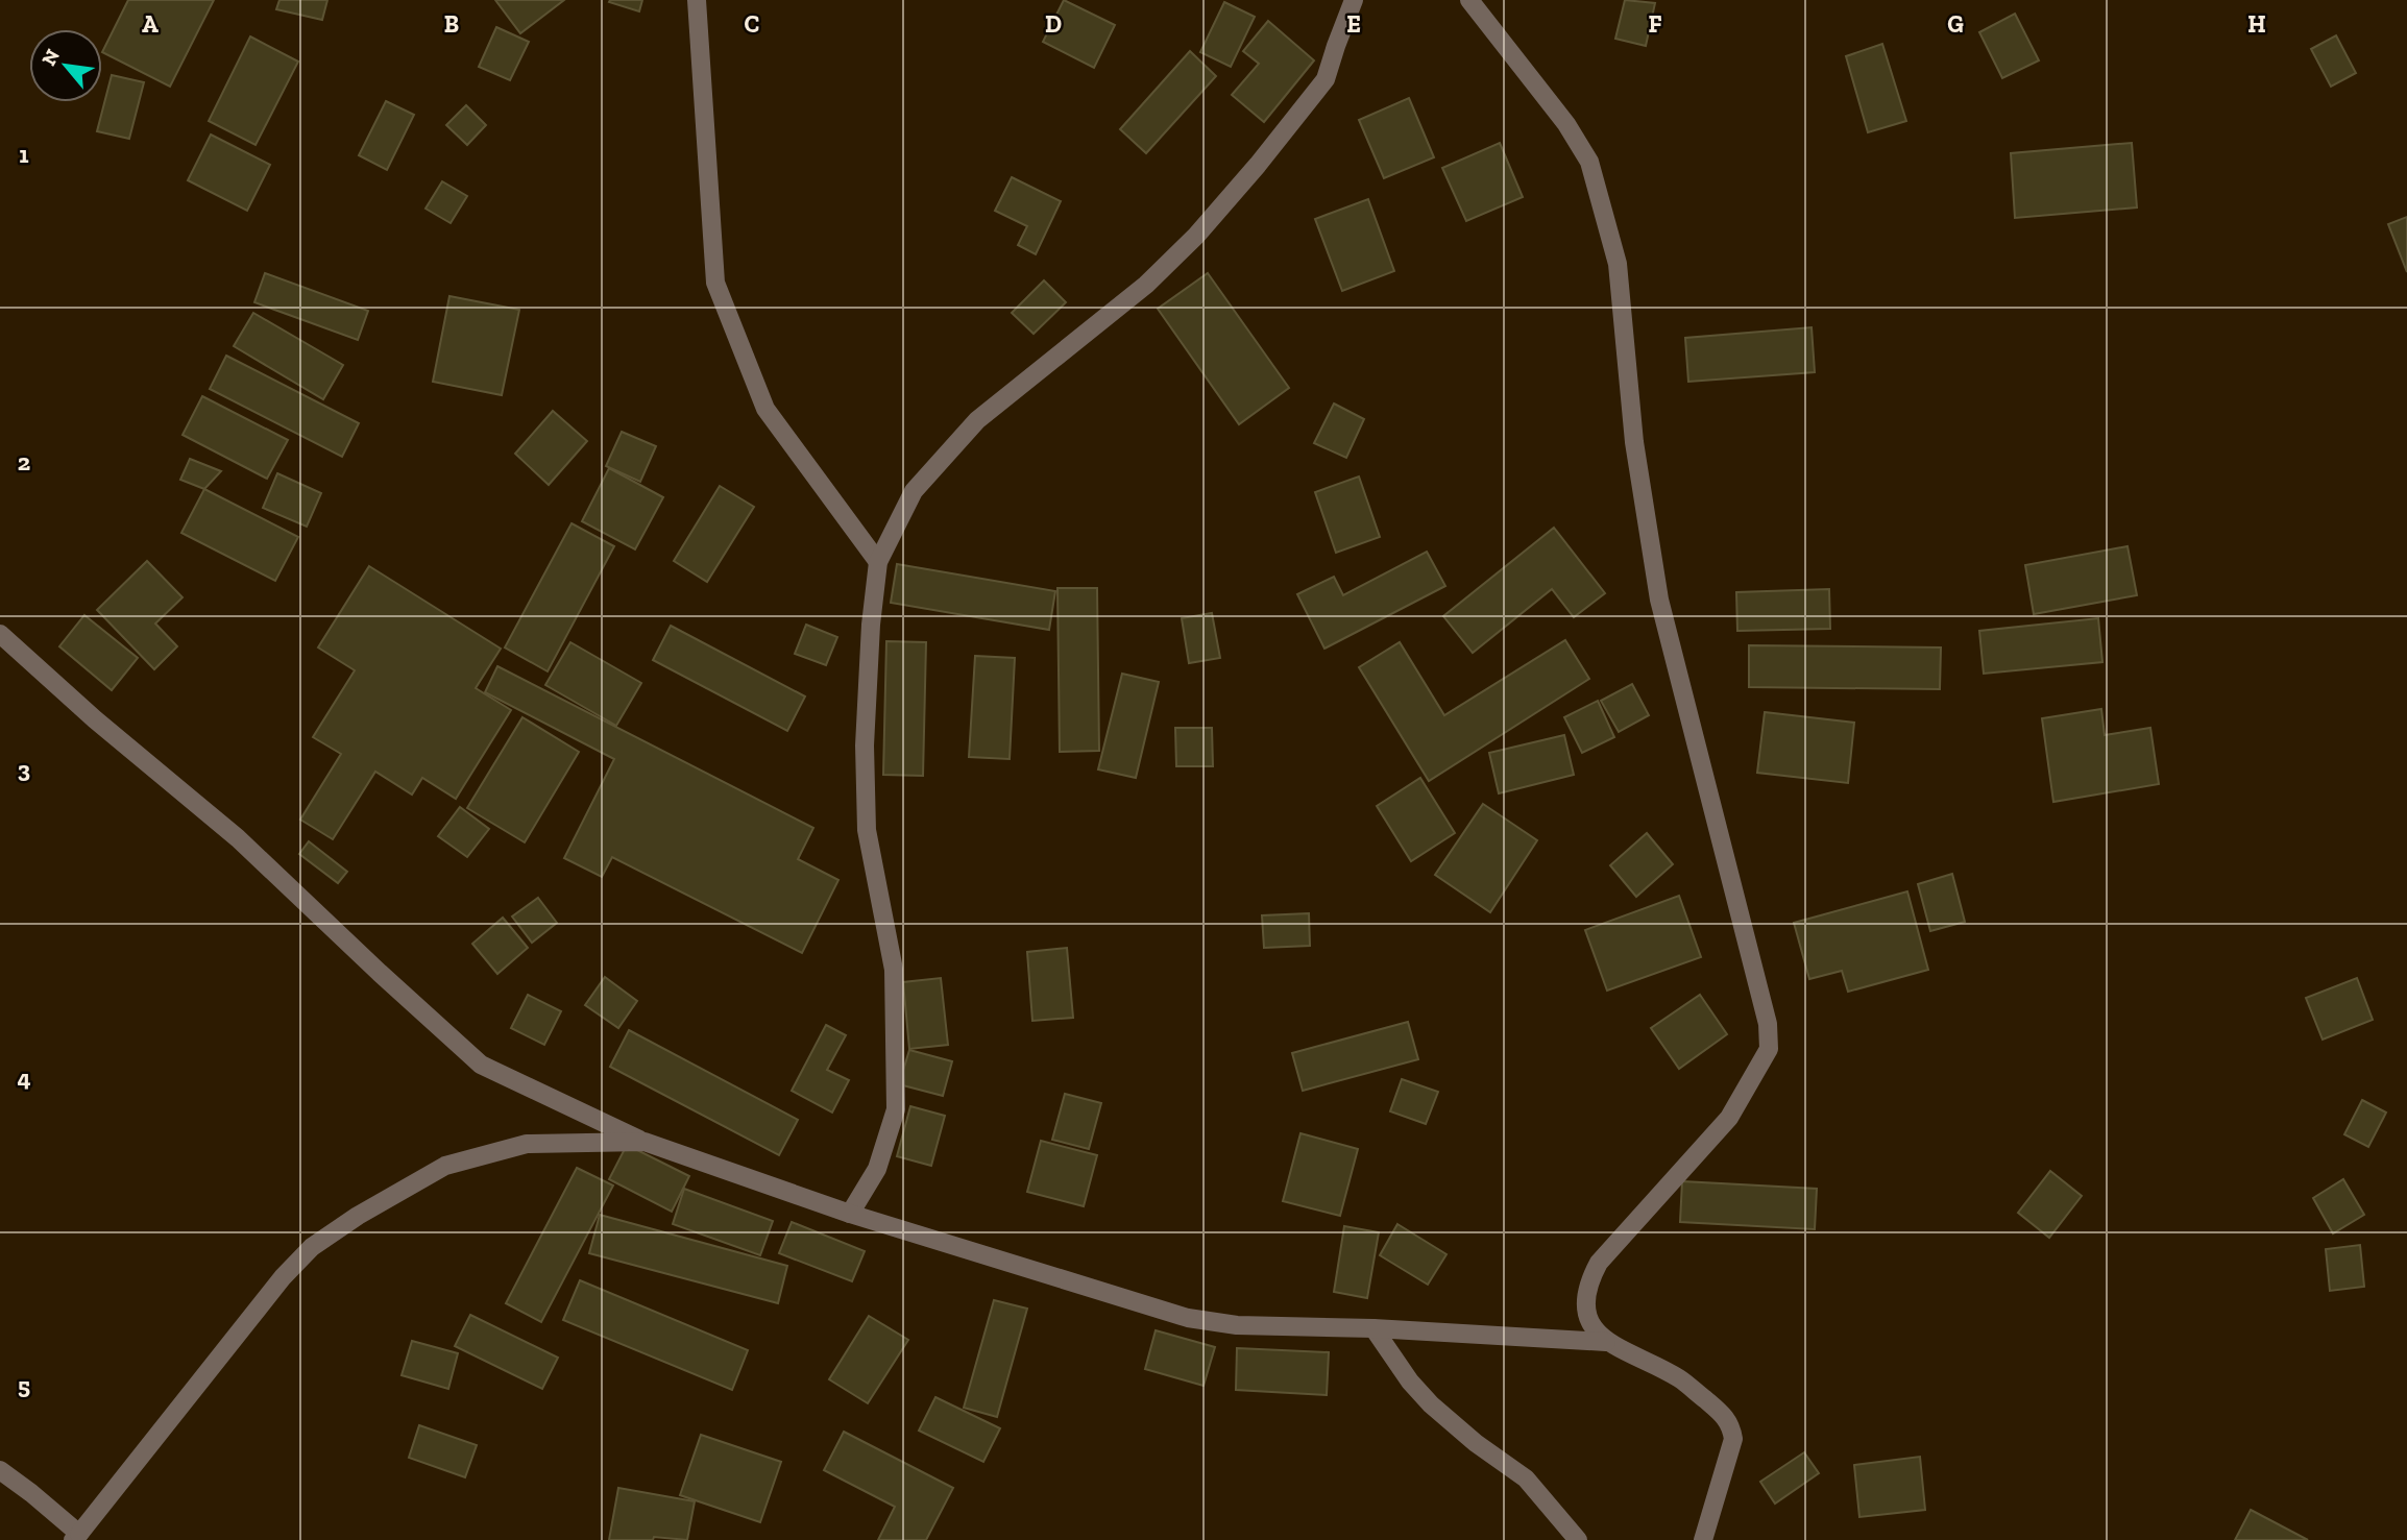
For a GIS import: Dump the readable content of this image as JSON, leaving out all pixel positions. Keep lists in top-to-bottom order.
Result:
{
  "north": "top left",
  "grid": {
    "columns": [
      "A",
      "B",
      "C",
      "D",
      "E",
      "F",
      "G",
      "H"
    ],
    "rows": [
      "1",
      "2",
      "3",
      "4",
      "5"
    ]
  }
}
